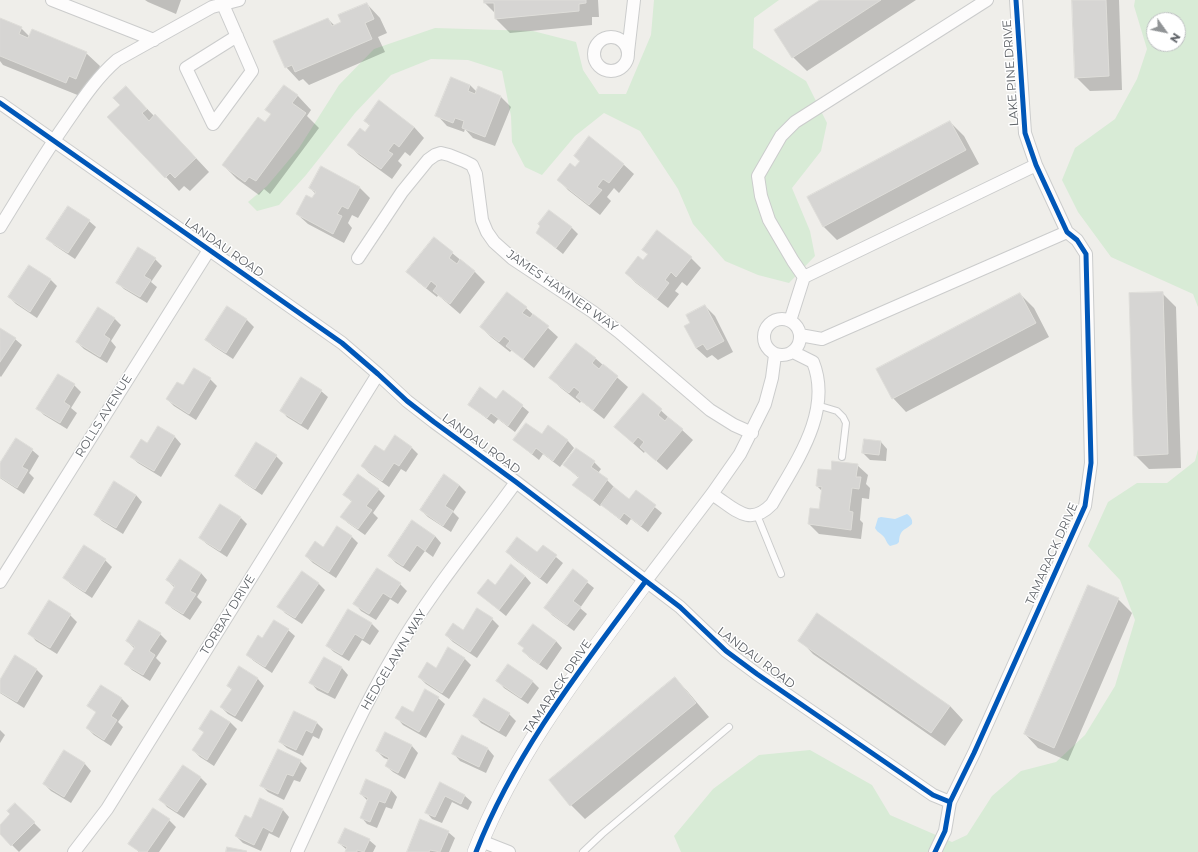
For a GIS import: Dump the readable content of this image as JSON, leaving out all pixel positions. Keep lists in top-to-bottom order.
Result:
{
  "streets": {
    "street": [
      "LAKE PINE DRIVE",
      "LANDAU ROAD",
      "JAMES HAMNER WAY",
      "ROLLS AVENUE",
      "TAMARACK DRIVE",
      "TORBAY DRIVE",
      "HEDGELAWN WAY"
    ]
  },
  "crossings": [
    ["LAKE PINE DRIVE", "TAMARACK DRIVE"],
    ["LANDAU ROAD", "ROLLS AVENUE"],
    ["LANDAU ROAD", "TAMARACK DRIVE"],
    ["LANDAU ROAD", "TORBAY DRIVE"],
    ["LANDAU ROAD", "HEDGELAWN WAY"],
    ["JAMES HAMNER WAY", "TAMARACK DRIVE"]
  ],
  "north": "bottom right"
}
